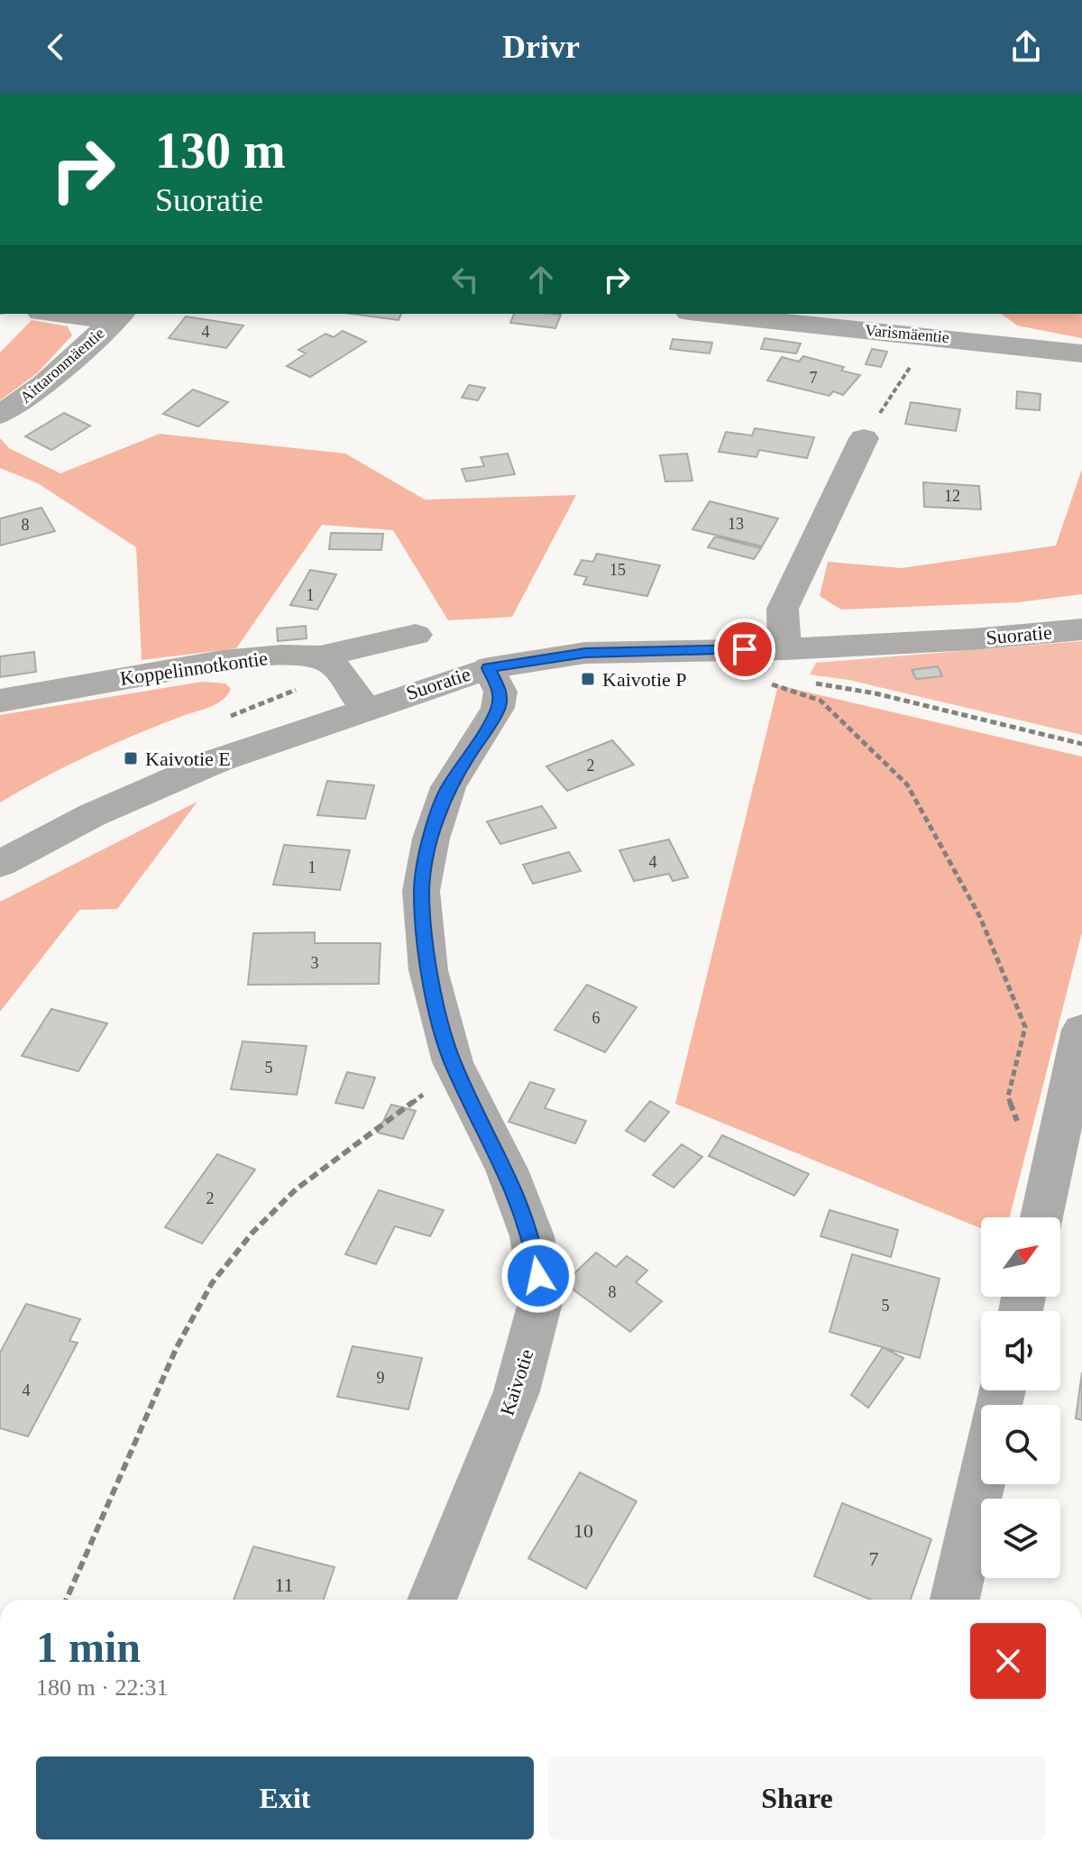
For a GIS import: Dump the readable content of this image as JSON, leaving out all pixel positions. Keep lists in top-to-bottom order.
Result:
{
  "streets": {
    "street": [
      "Varismäentie",
      "Aittaronmäentie",
      "Suoratie",
      "Koppelinnotkontie",
      "Kaivotie"
    ]
  },
  "crossings": [
    ["Suoratie", "Kaivotie"]
  ],
  "places": {
    "transit": ["Kaivotie P", "Kaivotie E"]
  },
  "house_numbers": [
    "4",
    "7",
    "12",
    "13",
    "8",
    "15",
    "1",
    "2",
    "4",
    "1",
    "3",
    "6",
    "5",
    "2",
    "8",
    "5",
    "9",
    "4",
    "10",
    "7",
    "11"
  ],
  "north": "top right",
  "page": {
    "header": "Drivr",
    "turn": ["130 m", "Suoratie"],
    "heading": ["1 min", "180 m · 22:31"],
    "buttons": ["Exit", "Share"]
  }
}
